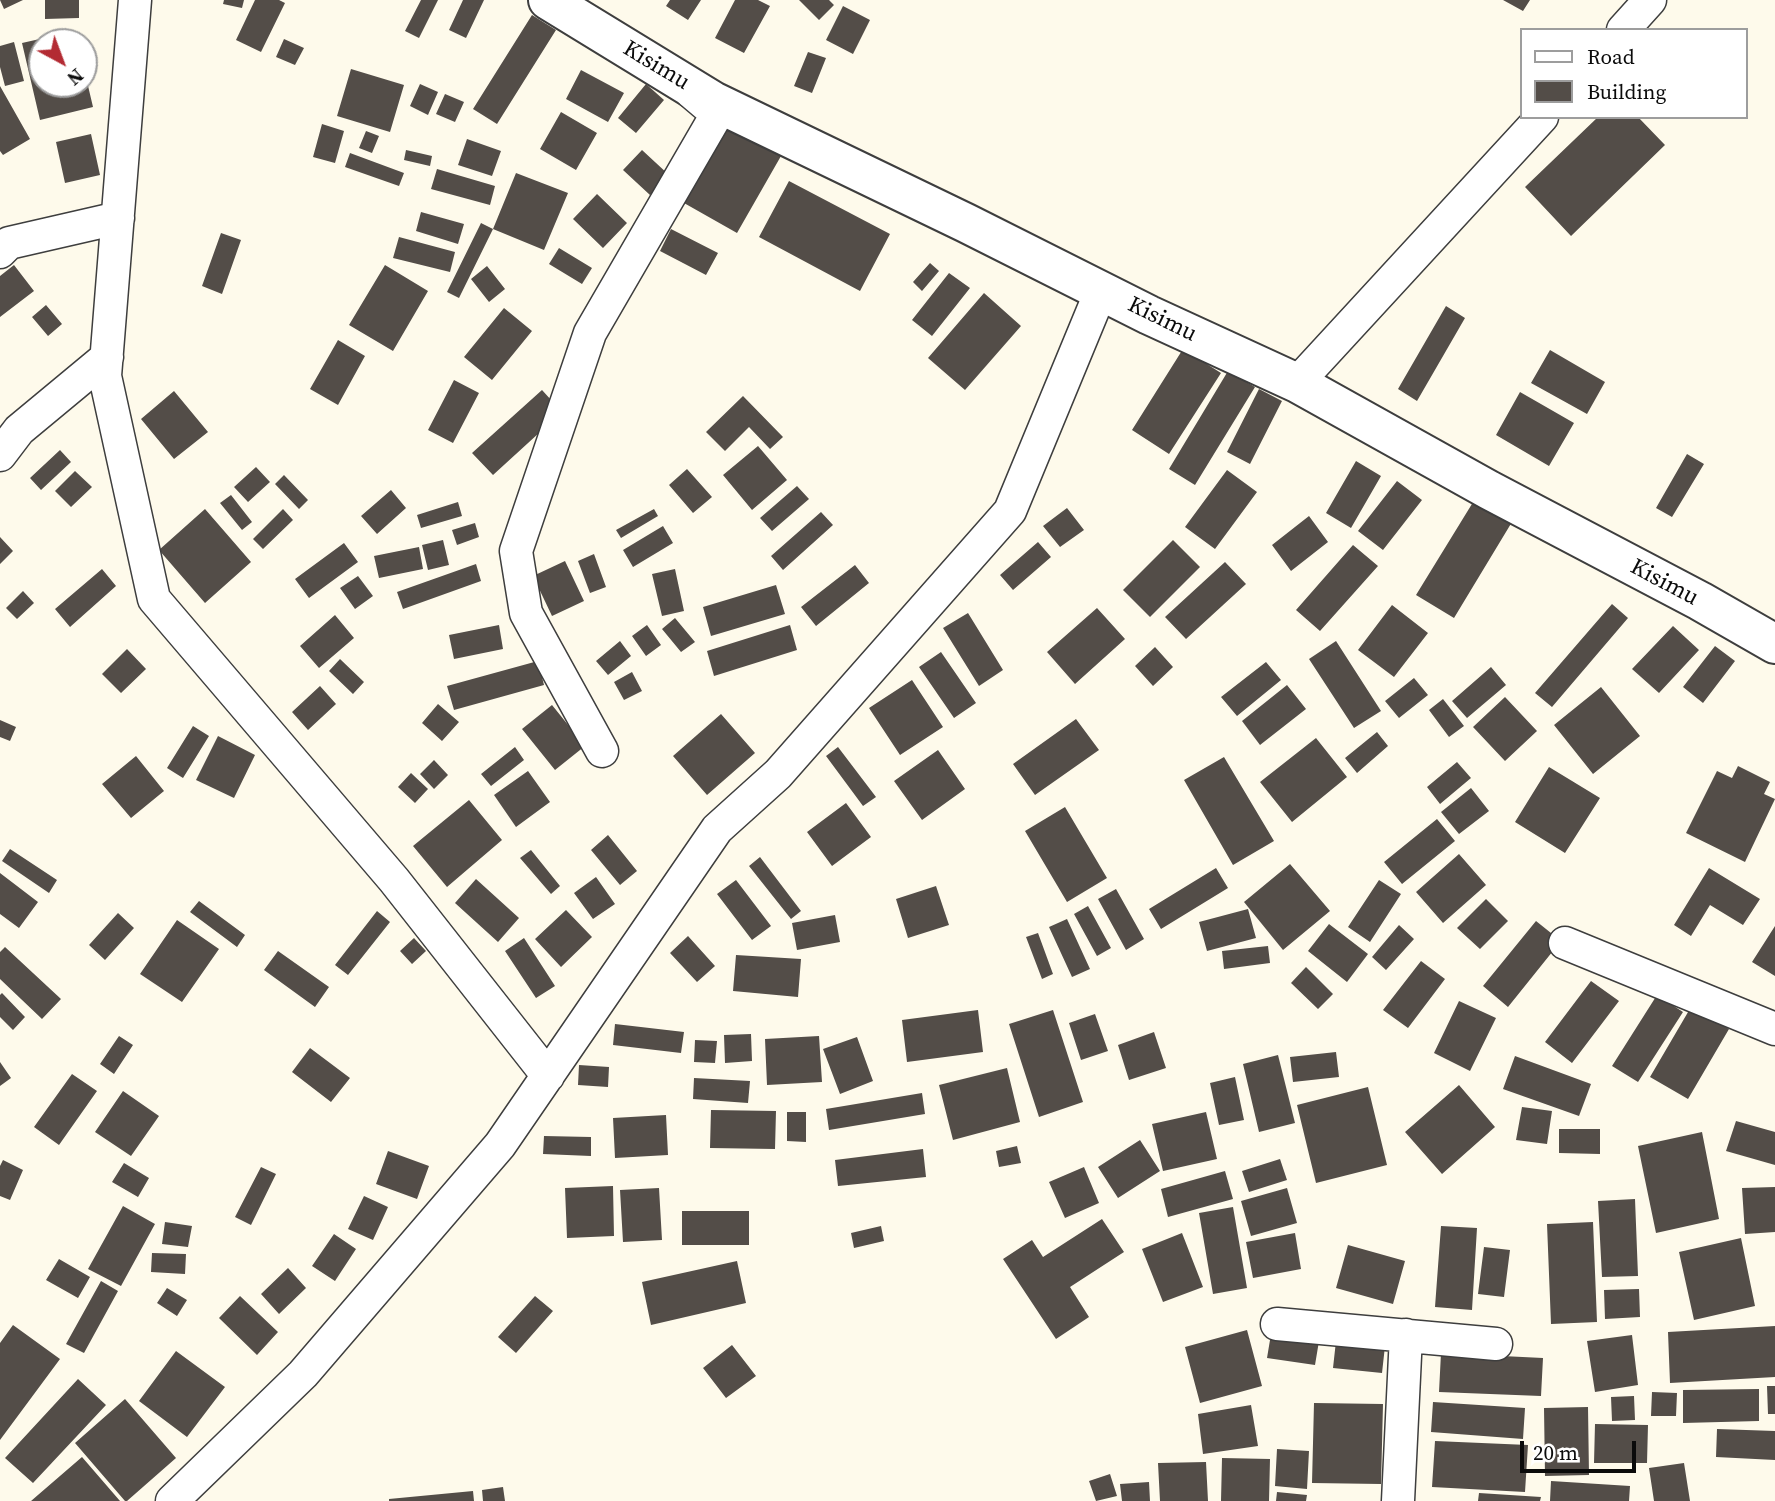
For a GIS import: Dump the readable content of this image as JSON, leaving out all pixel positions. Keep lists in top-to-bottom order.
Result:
{
  "streets": {
    "street": ["Kisimu"]
  },
  "legend": ["Road", "Building"],
  "scale_bar": "20 m",
  "north": "bottom right"
}
